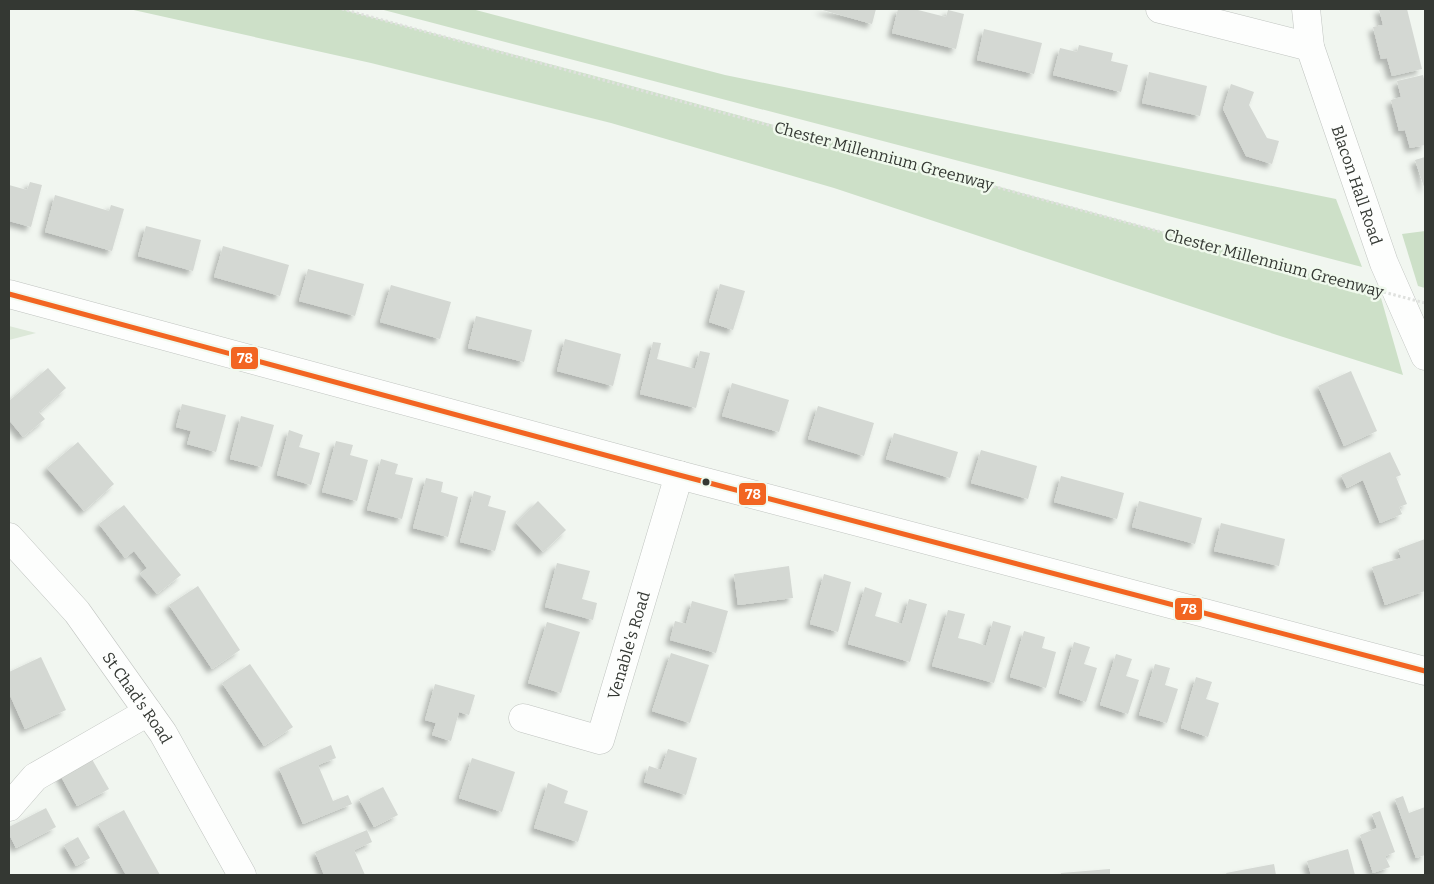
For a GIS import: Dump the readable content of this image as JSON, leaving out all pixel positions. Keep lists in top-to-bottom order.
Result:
{
  "streets": {
    "street": ["Blacon Hall Road", "Venable's Road", "St Chad's Road"],
    "path": ["Chester Millennium Greenway"]
  },
  "lines": ["transit line 78"]
}
